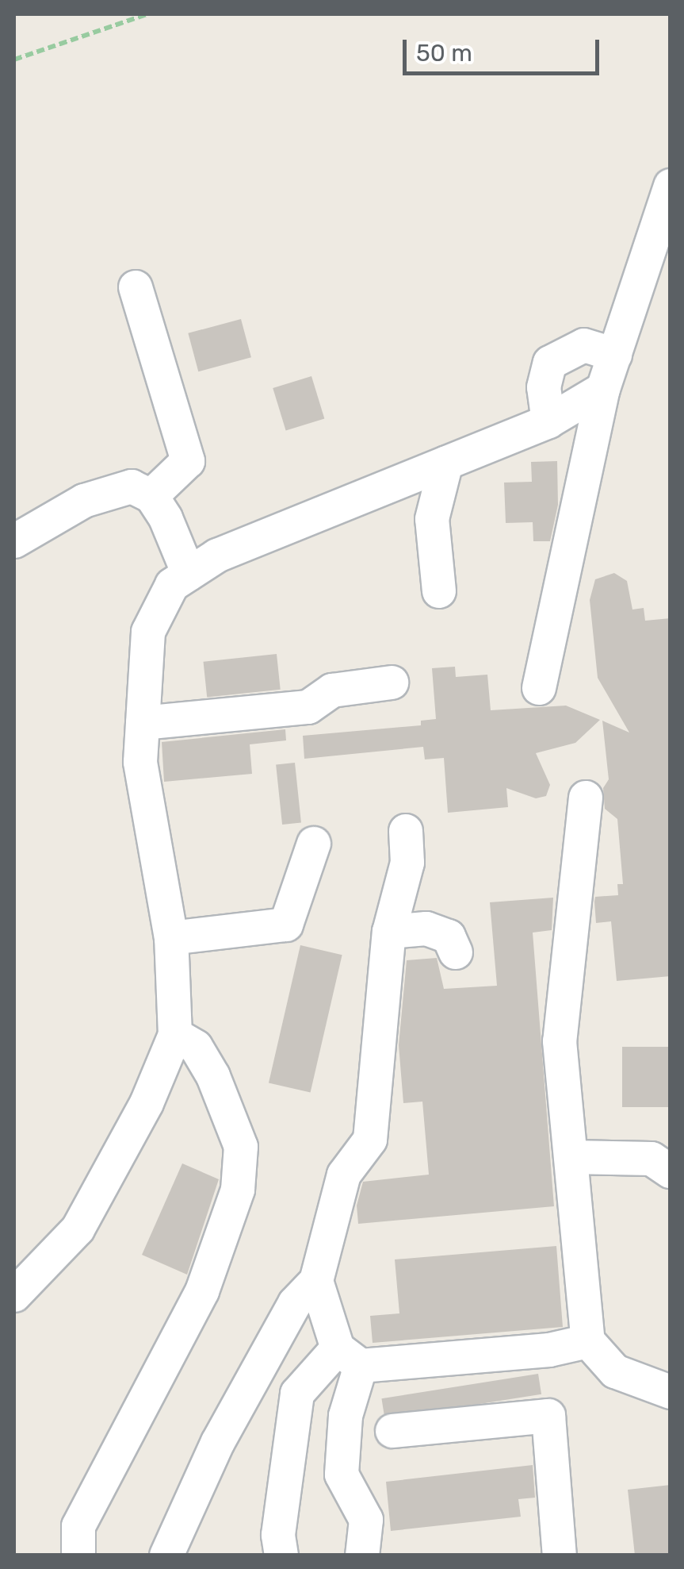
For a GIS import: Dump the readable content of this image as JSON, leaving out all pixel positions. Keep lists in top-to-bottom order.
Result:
{
  "scale_bar": "50 m"
}
